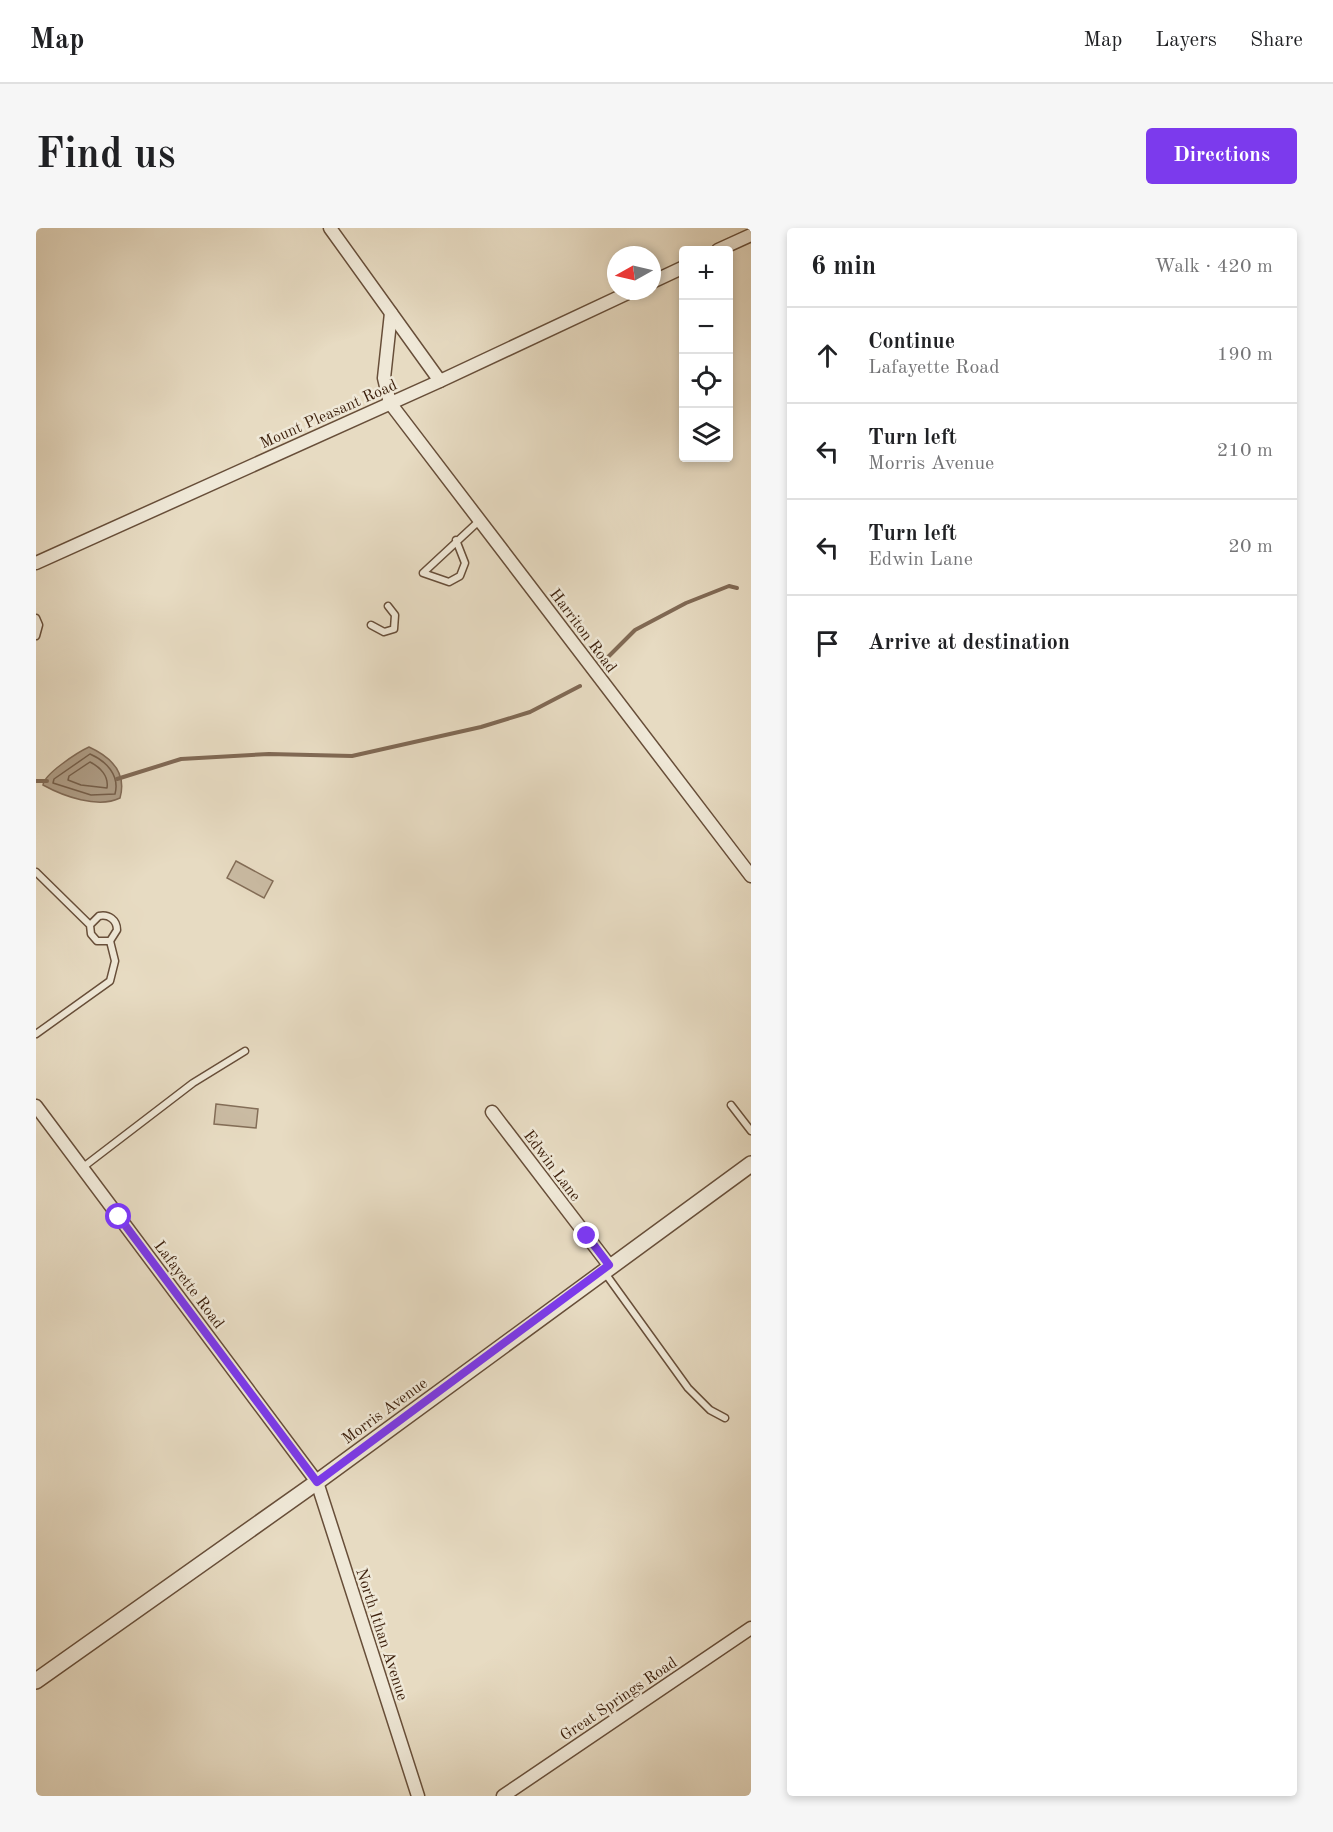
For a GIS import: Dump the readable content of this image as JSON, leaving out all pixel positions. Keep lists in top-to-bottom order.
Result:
{
  "streets": {
    "street": [
      "Mount Pleasant Road",
      "Harriton Road",
      "Edwin Lane",
      "Lafayette Road",
      "Morris Avenue",
      "North Ithan Avenue",
      "Great Springs Road"
    ]
  },
  "crossings": [
    ["Mount Pleasant Road", "Harriton Road"],
    ["Edwin Lane", "Morris Avenue"],
    ["Lafayette Road", "Morris Avenue"],
    ["Lafayette Road", "North Ithan Avenue"],
    ["Morris Avenue", "North Ithan Avenue"]
  ],
  "north": "left",
  "page": {
    "header": "Map",
    "nav": ["Map", "Layers", "Share"],
    "buttons": "Directions",
    "title": "Find us",
    "heading": ["6 min", "Walk · 420 m"],
    "map_buttons": ["+", "−"],
    "list": [
      ["Continue", "Lafayette Road", "190 m"],
      ["Turn left", "Morris Avenue", "210 m"],
      ["Turn left", "Edwin Lane", "20 m"],
      "Arrive at destination"
    ]
  }
}
